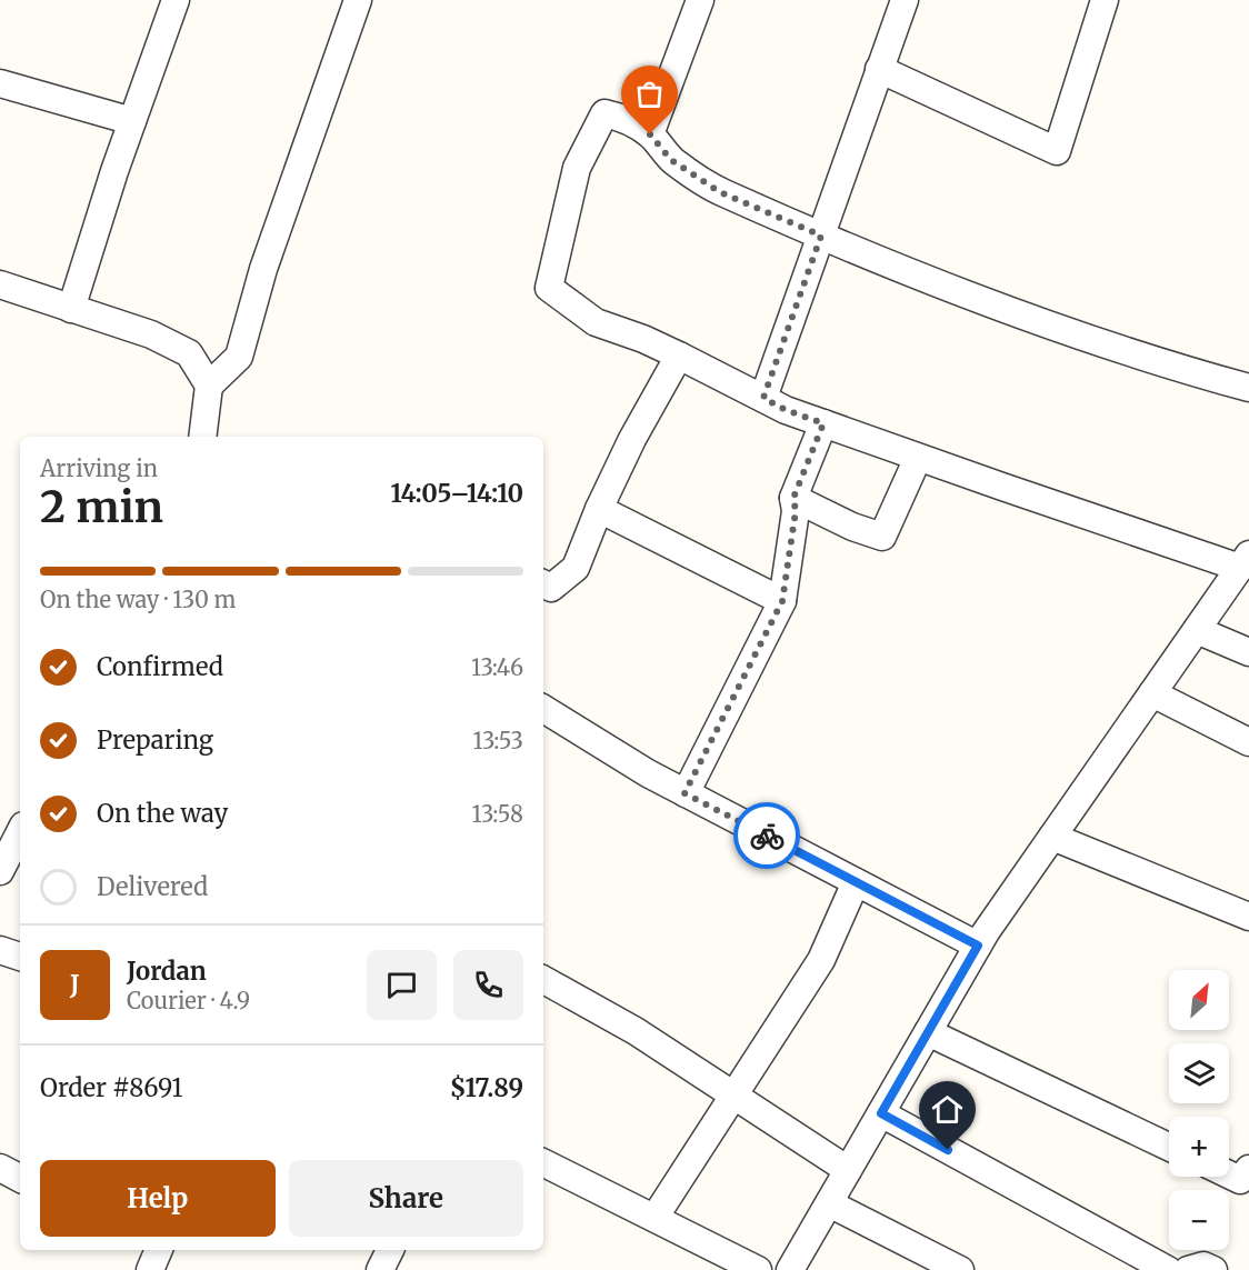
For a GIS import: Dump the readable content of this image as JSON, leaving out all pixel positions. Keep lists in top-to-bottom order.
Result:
{
  "north": "top right",
  "page": {
    "heading": ["2 min", "Arriving in", "14:05–14:10"],
    "panel": [
      "Jordan",
      "Courier · 4.9",
      "Order #8691",
      "$17.89"
    ],
    "bar": "On the way · 130 m",
    "list": [
      ["Confirmed", "13:46"],
      ["Preparing", "13:53"],
      ["On the way", "13:58"],
      "Delivered"
    ],
    "round": "J",
    "map_buttons": ["+", "−"],
    "buttons": ["Help", "Share"]
  }
}
